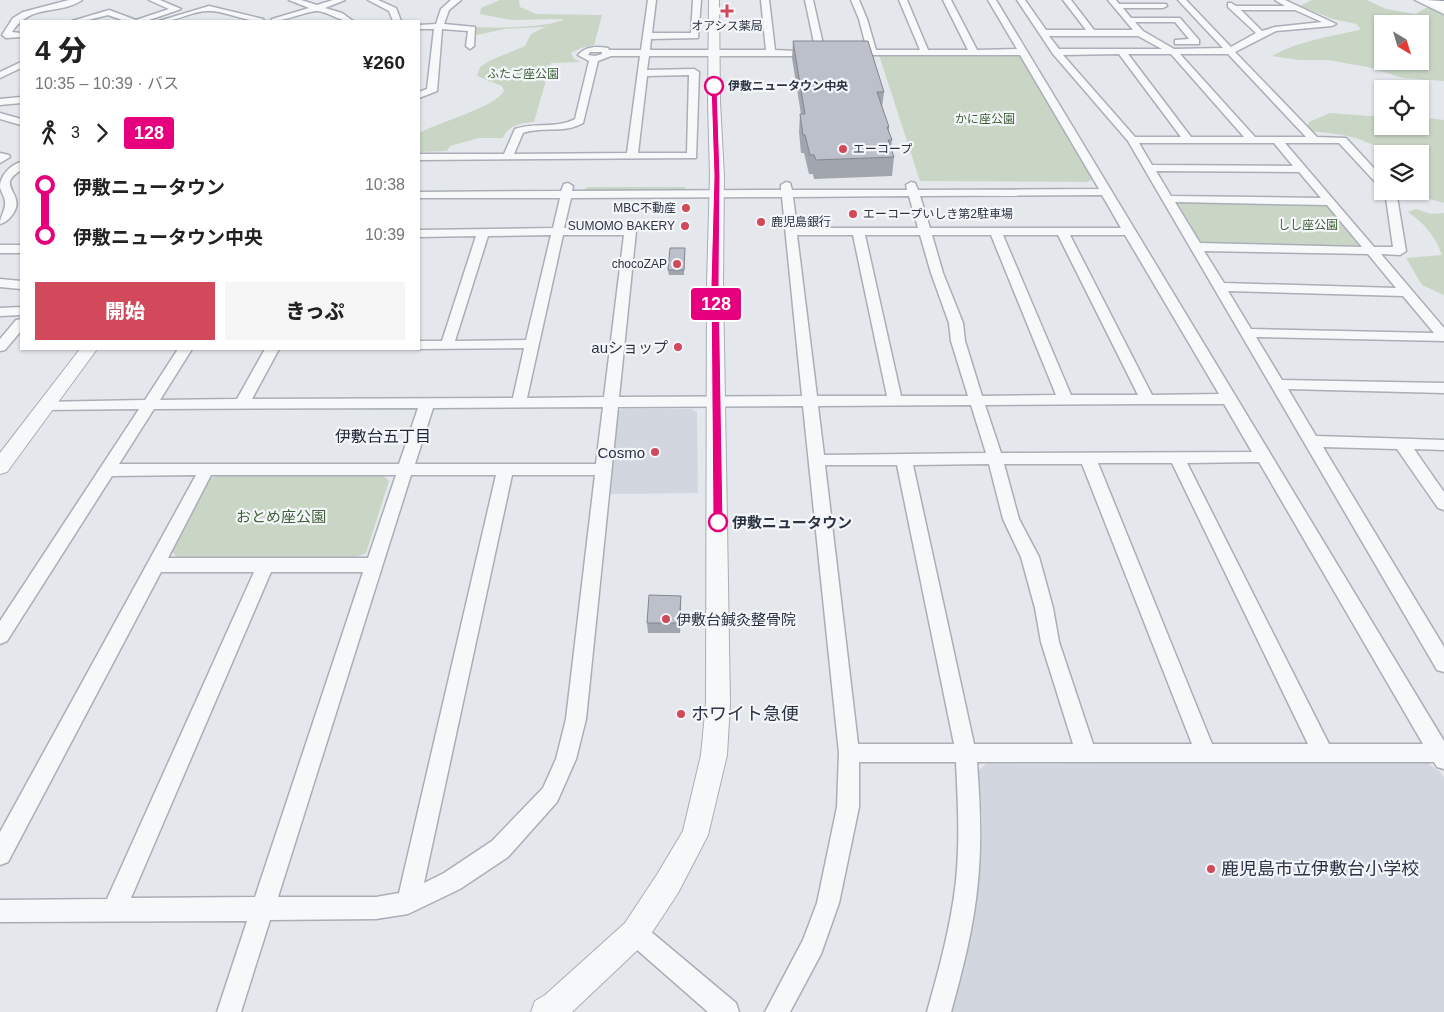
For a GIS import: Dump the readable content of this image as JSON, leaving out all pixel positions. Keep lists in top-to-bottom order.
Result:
{
  "districts": ["伊敷台五丁目"],
  "parks": [
    "ふたご座公園",
    "かに座公園",
    "しし座公園",
    "おとめ座公園"
  ],
  "places": {
    "health": ["オアシス薬局"],
    "other": [
      "伊敷ニュータウン中央",
      "エーコープ",
      "MBC不動産",
      "エーコープいしき第2駐車場",
      "鹿児島銀行",
      "SUMOMO BAKERY",
      "chocoZAP",
      "auショップ",
      "Cosmo",
      "伊敷ニュータウン",
      "伊敷台鍼灸整骨院",
      "ホワイト急便",
      "鹿児島市立伊敷台小学校"
    ]
  },
  "lines": ["bus line 128"],
  "north": "bottom right",
  "page": {
    "on_map": "128",
    "heading": ["4 分", "10:35 – 10:39 · バス", "¥260"],
    "legs": ["3", "128"],
    "list": [
      {
        "name": "伊敷ニュータウン",
        "value": "10:38"
      },
      {
        "name": "伊敷ニュータウン中央",
        "value": "10:39"
      }
    ],
    "buttons": ["開始", "きっぷ"]
  }
}
